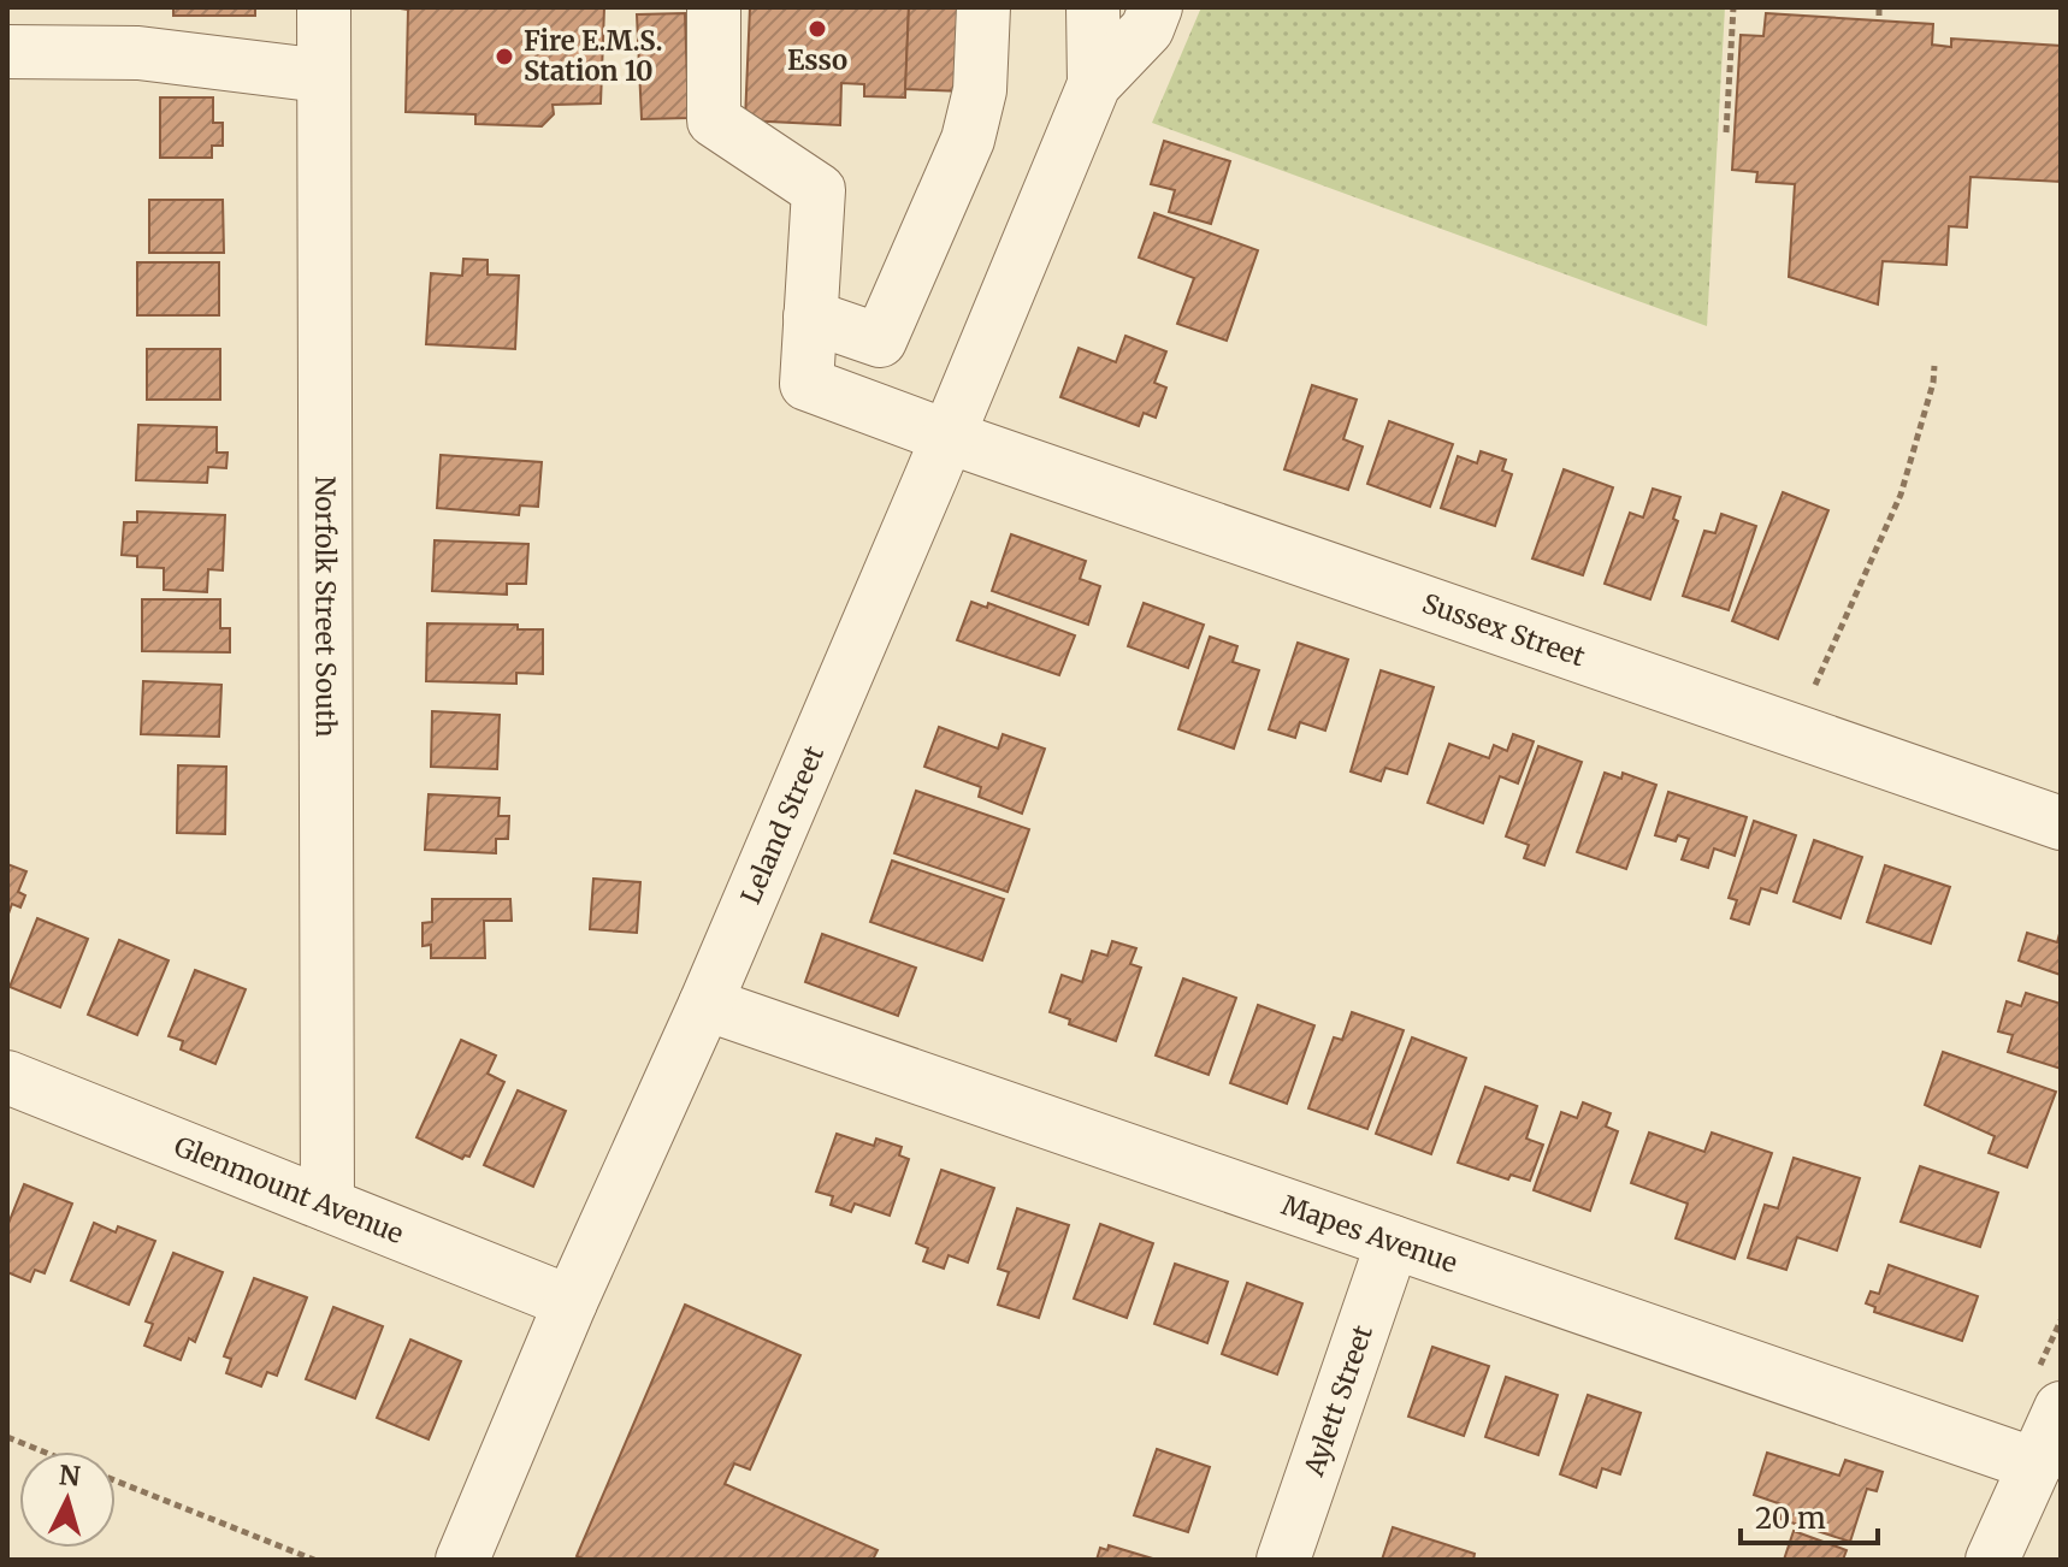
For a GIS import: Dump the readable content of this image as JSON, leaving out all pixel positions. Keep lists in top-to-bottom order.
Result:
{
  "streets": {
    "street": [
      "Norfolk Street South",
      "Sussex Street",
      "Leland Street",
      "Glenmount Avenue",
      "Mapes Avenue",
      "Aylett Street"
    ]
  },
  "crossings": [
    ["Norfolk Street South", "Glenmount Avenue"],
    ["Sussex Street", "Leland Street"],
    ["Leland Street", "Glenmount Avenue"],
    ["Leland Street", "Mapes Avenue"],
    ["Mapes Avenue", "Aylett Street"]
  ],
  "places": ["Esso", "Fire E.M.S. Station 10"],
  "scale_bar": "20 m",
  "north": "top"
}
